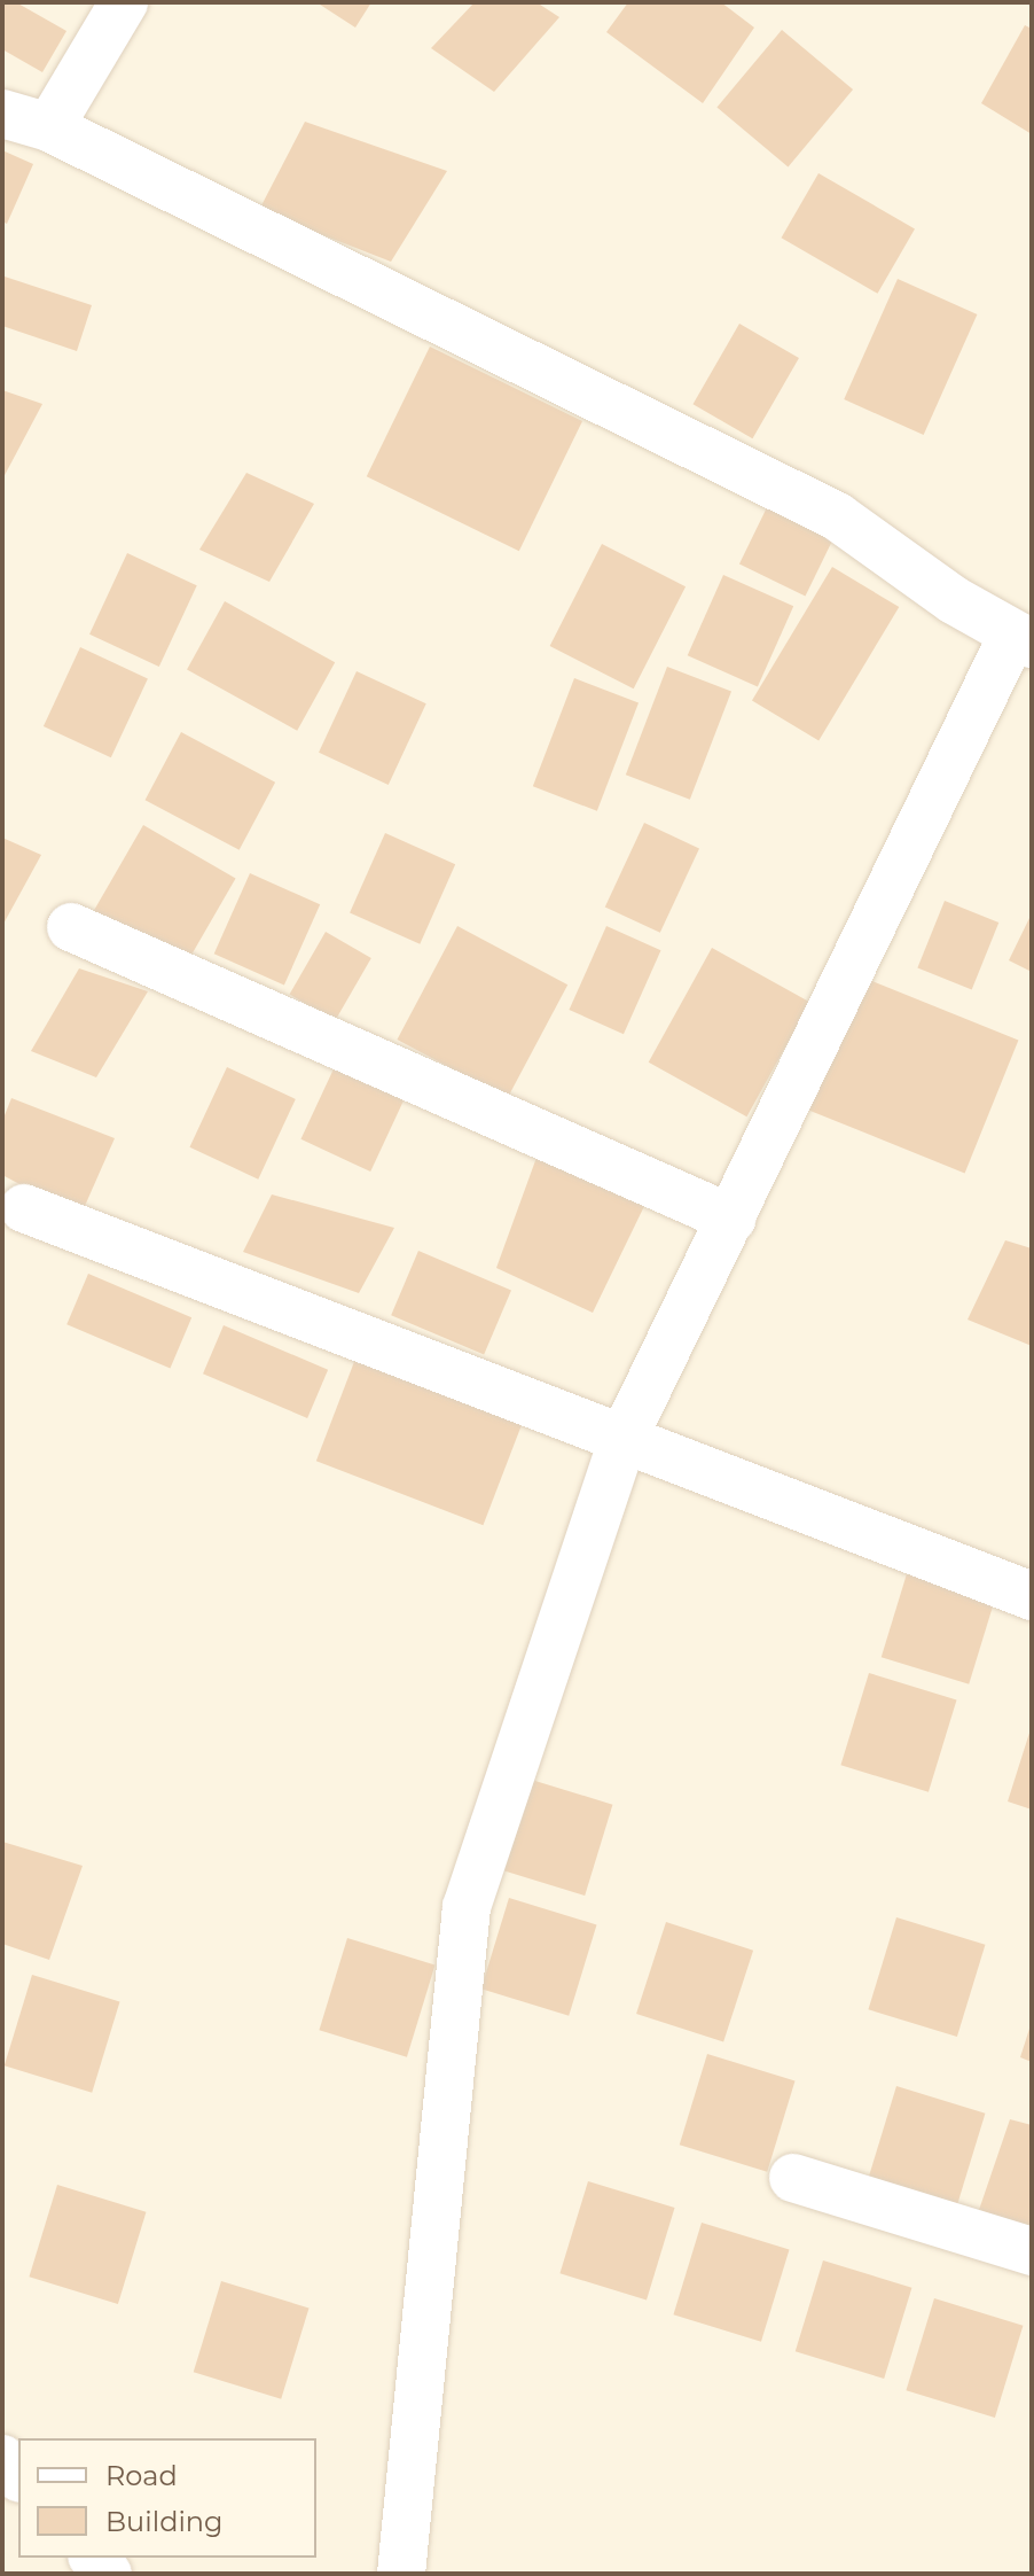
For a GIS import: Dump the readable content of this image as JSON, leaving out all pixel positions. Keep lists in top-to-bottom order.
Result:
{
  "legend": ["Road", "Building"]
}
